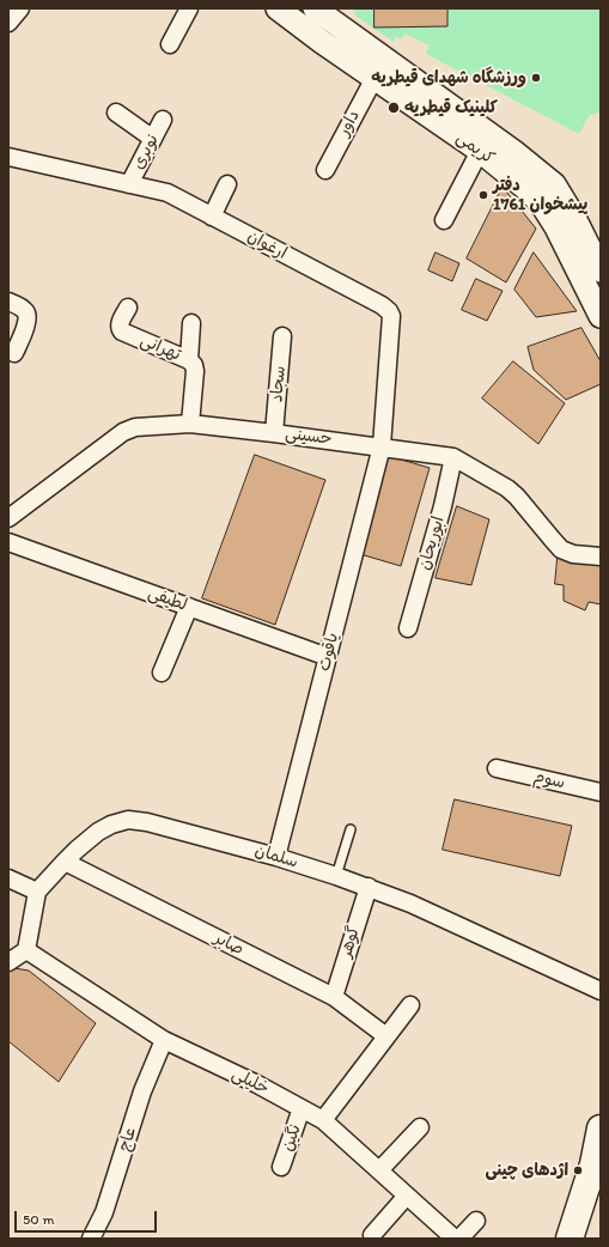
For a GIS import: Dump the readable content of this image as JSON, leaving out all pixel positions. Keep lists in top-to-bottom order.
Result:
{
  "streets": {
    "main road": ["کریمی"],
    "street": [
      "داور",
      "نوبری",
      "ارغوان",
      "تهرانی",
      "سجاد",
      "حسینی",
      "ابوریحان",
      "لطیفی",
      "یاقوت",
      "سوم",
      "سلمان",
      "گوهر",
      "صابر",
      "خلیلی",
      "نگین",
      "عاج"
    ]
  },
  "crossings": [
    ["داور", "کریمی"],
    ["نوبری", "ارغوان"],
    ["ارغوان", "حسینی"],
    ["ارغوان", "یاقوت"],
    ["تهرانی", "حسینی"],
    ["سجاد", "حسینی"],
    ["حسینی", "ابوریحان"],
    ["حسینی", "یاقوت"],
    ["لطیفی", "یاقوت"],
    ["یاقوت", "سلمان"],
    ["سلمان", "گوهر"],
    ["سلمان", "صابر"],
    ["گوهر", "صابر"],
    ["خلیلی", "نگین"],
    ["خلیلی", "عاج"]
  ],
  "places": [
    "ورزشگاه شهدای قیطریه",
    "کلینیک قیطریه",
    "دفتر پیشخوان 1761",
    "اژدهای چینی"
  ],
  "scale_bar": "50 m"
}
